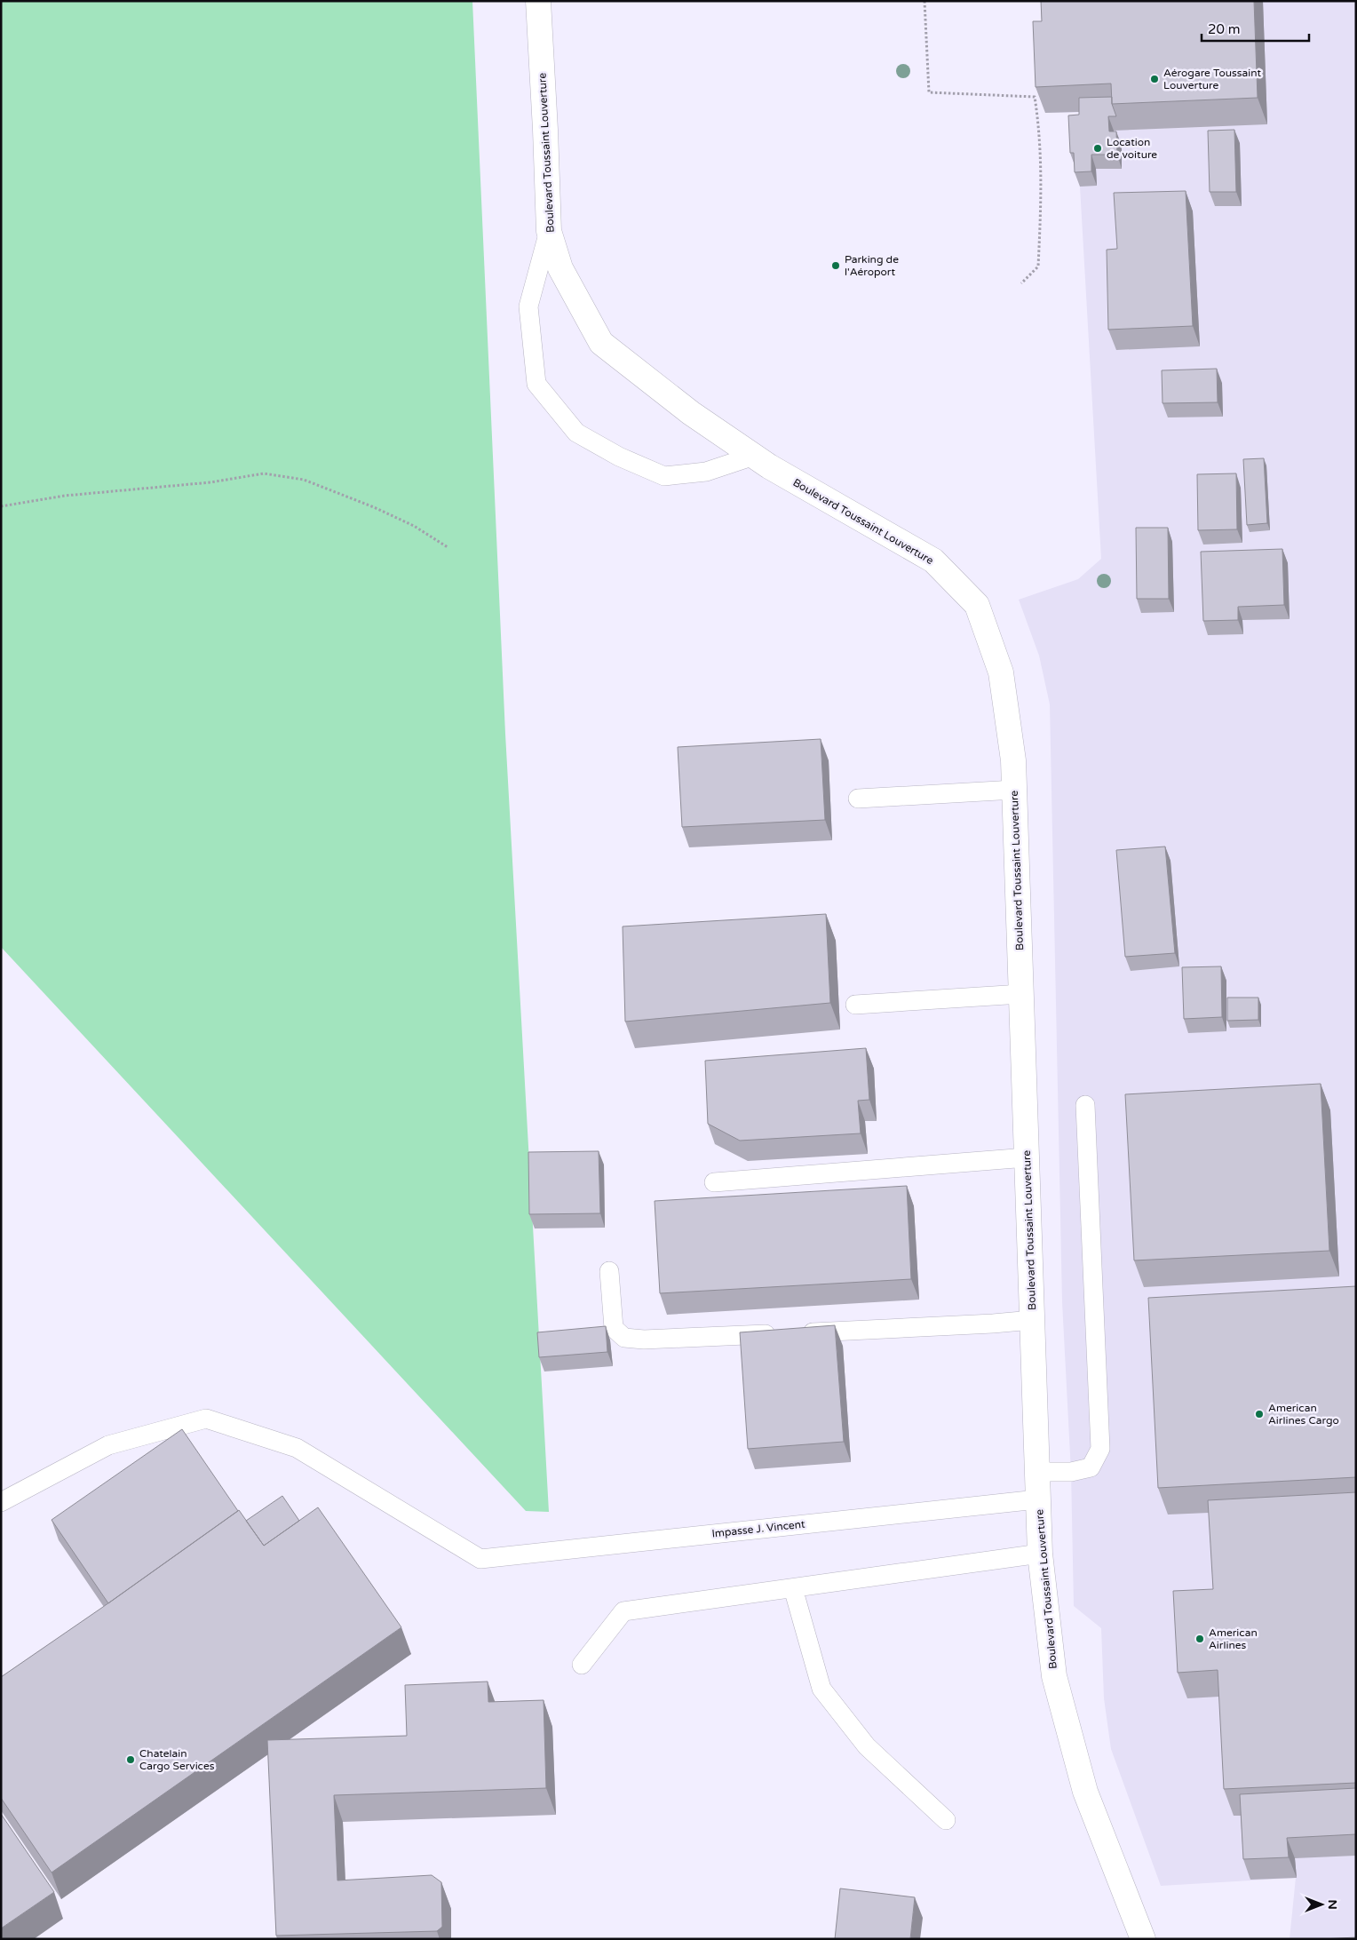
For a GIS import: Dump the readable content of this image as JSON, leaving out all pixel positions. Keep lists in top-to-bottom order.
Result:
{
  "streets": {
    "main road": ["Boulevard Toussaint Louverture"],
    "lane": ["Impasse J. Vincent"]
  },
  "crossings": [
    ["Boulevard Toussaint Louverture", "Impasse J. Vincent"]
  ],
  "places": [
    "Aérogare Toussaint Louverture",
    "Location de voiture",
    "Parking de l'Aéroport",
    "American Airlines Cargo",
    "American Airlines",
    "Chatelain Cargo Services"
  ],
  "scale_bar": "20 m",
  "north": "right"
}
